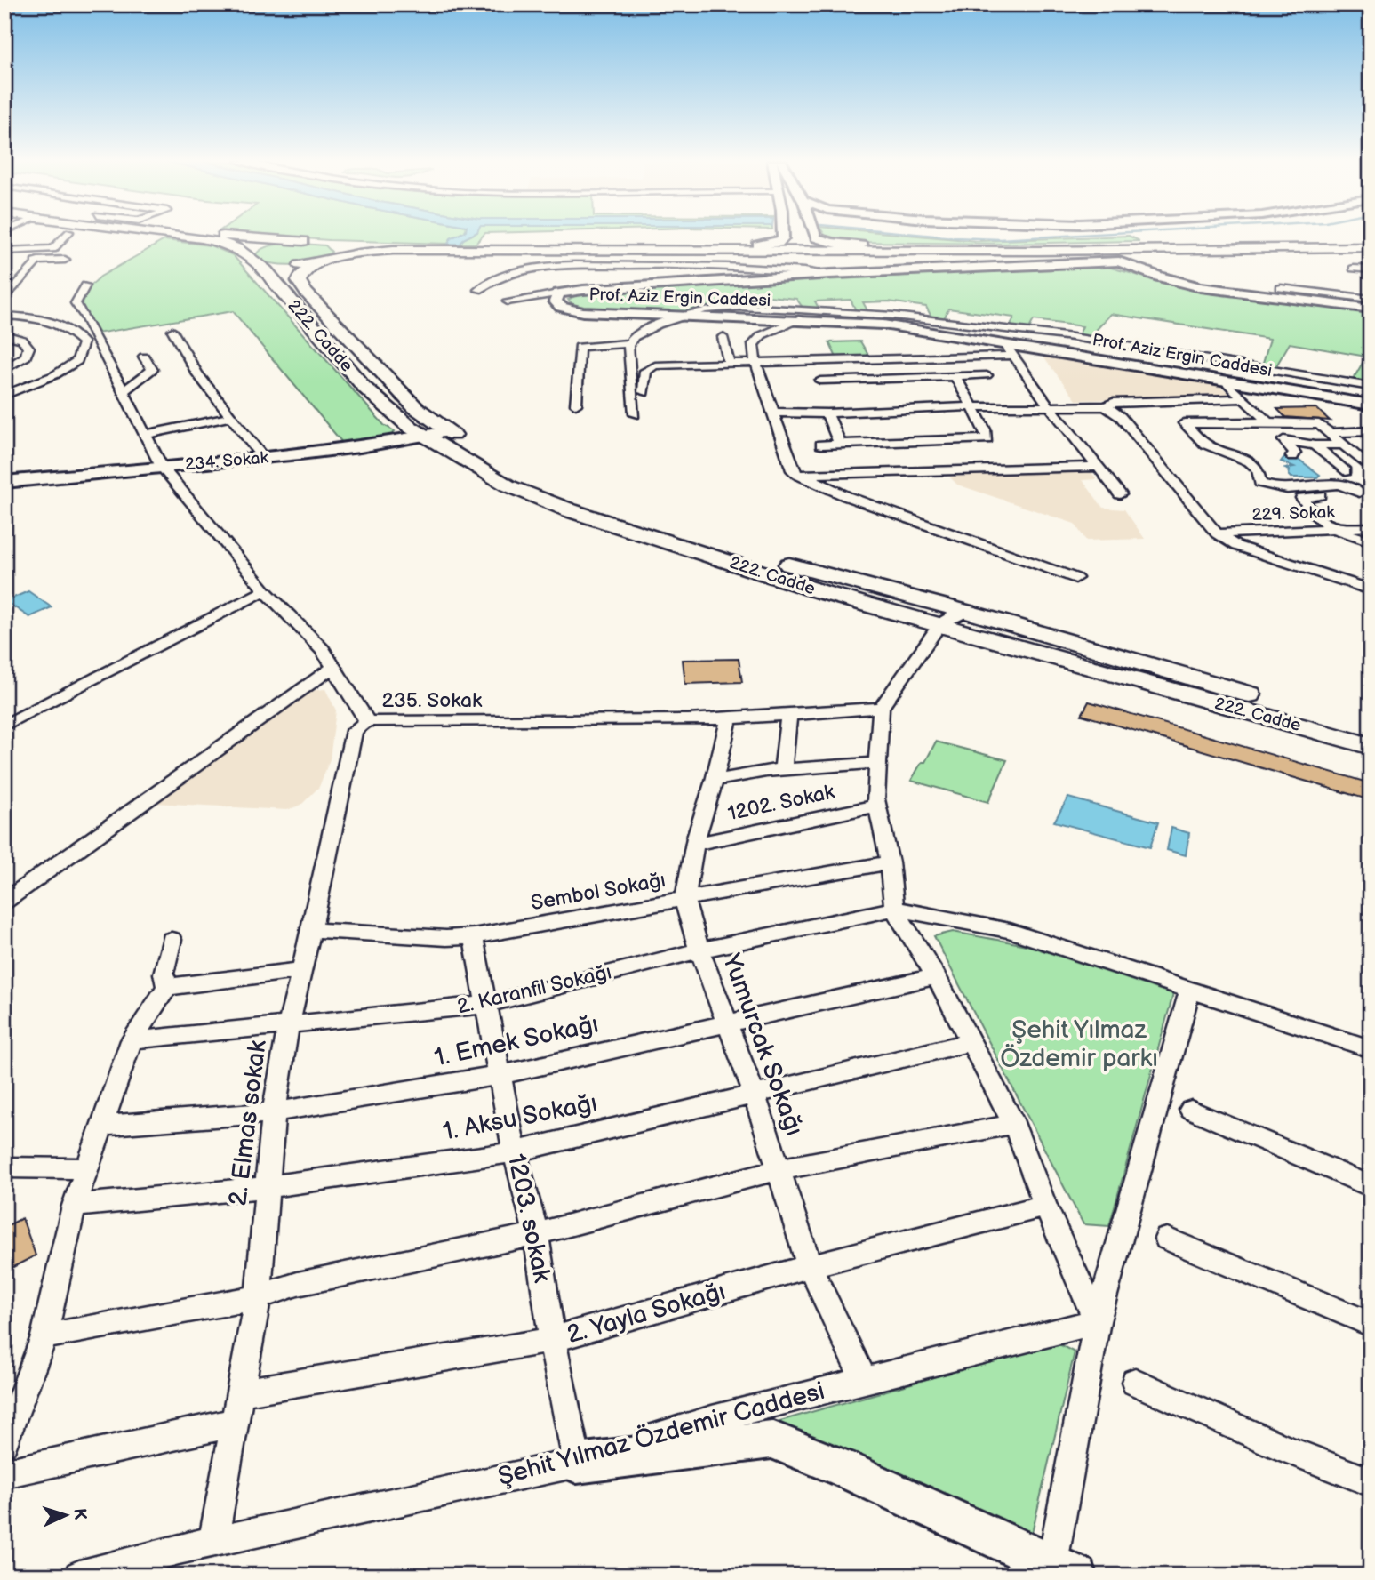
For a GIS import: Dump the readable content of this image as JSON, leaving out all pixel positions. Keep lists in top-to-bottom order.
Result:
{
  "streets": {
    "main road": ["222. Cadde"],
    "street": [
      "Prof. Aziz Ergin Caddesi",
      "234. Sokak",
      "229. Sokak",
      "235. Sokak",
      "1202. Sokak",
      "Sembol Sokağı",
      "2. Karanfil Sokağı",
      "1. Emek Sokağı",
      "Yumurcak Sokağı",
      "1. Aksu Sokağı",
      "2. Elmas sokak",
      "1203. sokak",
      "2. Yayla Sokağı",
      "Şehit Yılmaz Özdemir Caddesi"
    ]
  },
  "crossings": [
    ["222. Cadde", "234. Sokak"],
    ["234. Sokak", "235. Sokak"],
    ["235. Sokak", "Yumurcak Sokağı"],
    ["235. Sokak", "2. Elmas sokak"],
    ["1202. Sokak", "Yumurcak Sokağı"],
    ["Sembol Sokağı", "Yumurcak Sokağı"],
    ["Sembol Sokağı", "2. Elmas sokak"],
    ["Sembol Sokağı", "1203. sokak"],
    ["2. Karanfil Sokağı", "Yumurcak Sokağı"],
    ["2. Karanfil Sokağı", "2. Elmas sokak"],
    ["2. Karanfil Sokağı", "1203. sokak"],
    ["1. Emek Sokağı", "Yumurcak Sokağı"],
    ["1. Emek Sokağı", "2. Elmas sokak"],
    ["1. Emek Sokağı", "1203. sokak"],
    ["Yumurcak Sokağı", "1. Aksu Sokağı"],
    ["Yumurcak Sokağı", "2. Yayla Sokağı"],
    ["Yumurcak Sokağı", "Şehit Yılmaz Özdemir Caddesi"],
    ["1. Aksu Sokağı", "2. Elmas sokak"],
    ["1. Aksu Sokağı", "1203. sokak"],
    ["2. Elmas sokak", "2. Yayla Sokağı"],
    ["2. Elmas sokak", "Şehit Yılmaz Özdemir Caddesi"],
    ["1203. sokak", "2. Yayla Sokağı"],
    ["1203. sokak", "Şehit Yılmaz Özdemir Caddesi"]
  ],
  "parks": ["Şehit Yılmaz Özdemir parkı"],
  "north": "right"
}
